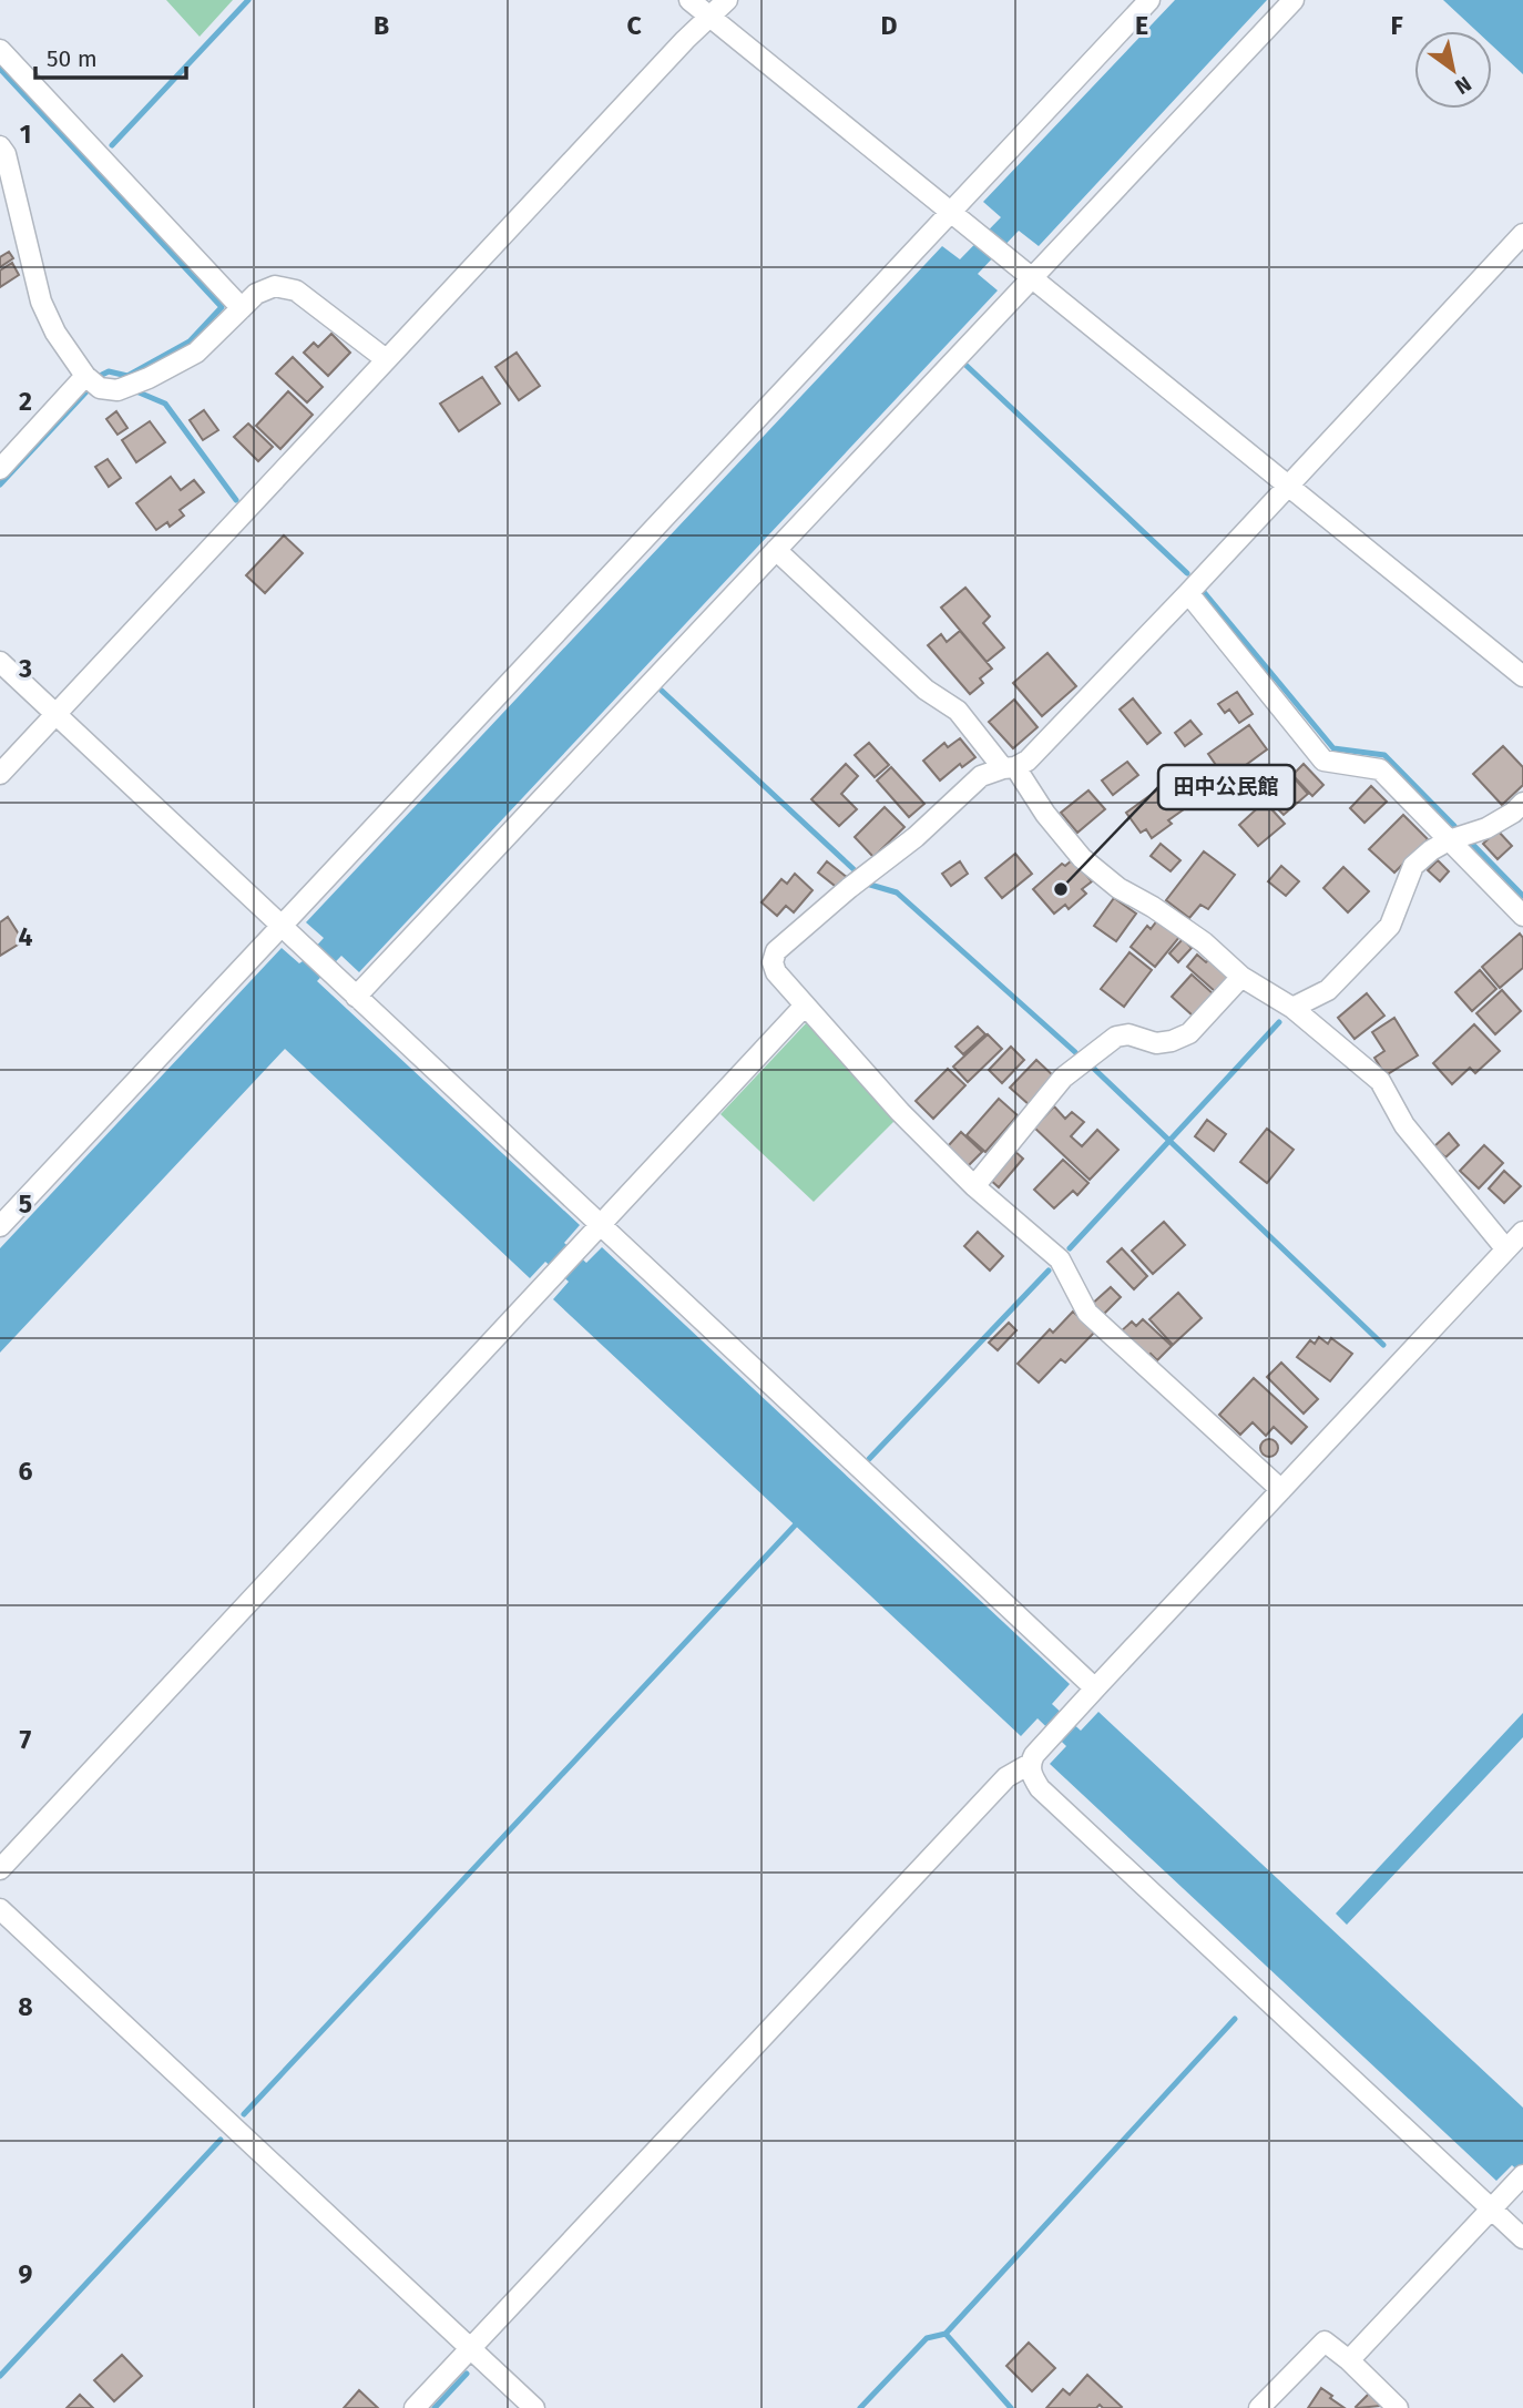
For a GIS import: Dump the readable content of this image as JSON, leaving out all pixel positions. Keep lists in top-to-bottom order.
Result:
{
  "places": ["田中公民館"],
  "scale_bar": "50 m",
  "north": "bottom right",
  "grid": {
    "columns": [
      "B",
      "C",
      "D",
      "E",
      "F"
    ],
    "rows": [
      "1",
      "2",
      "3",
      "4",
      "5",
      "6",
      "7",
      "8",
      "9"
    ]
  }
}
